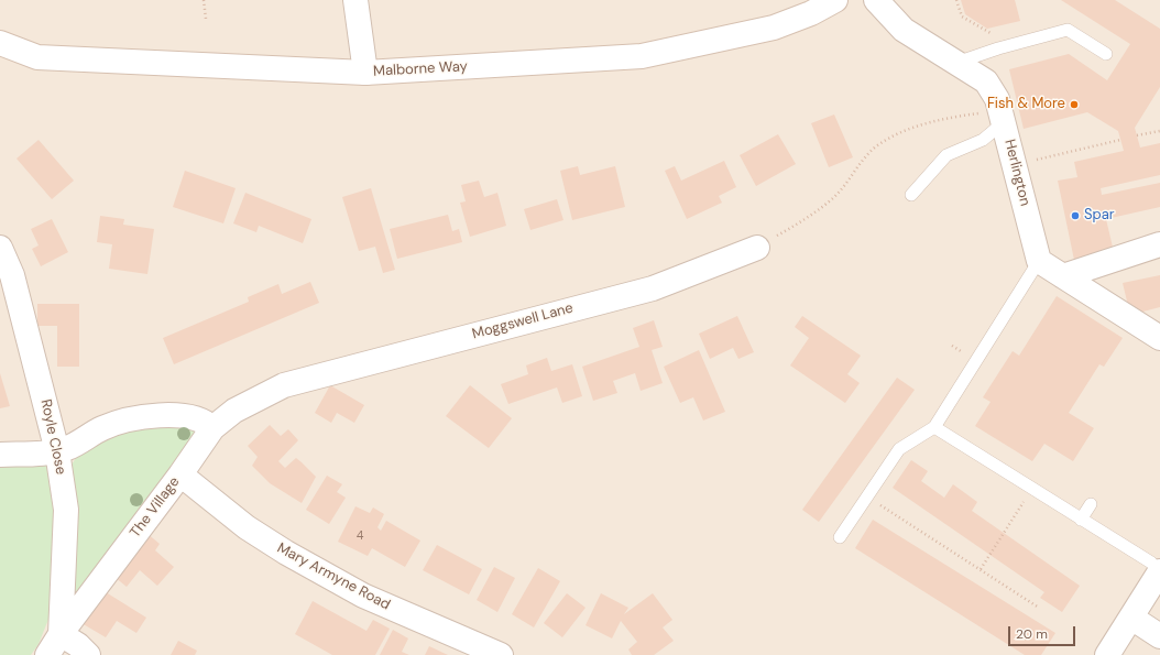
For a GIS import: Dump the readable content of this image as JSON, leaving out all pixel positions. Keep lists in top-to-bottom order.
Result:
{
  "streets": {
    "street": [
      "Malborne Way",
      "Herlington",
      "Moggswell Lane",
      "Royle Close",
      "The Village",
      "Mary Armyne Road"
    ]
  },
  "crossings": [
    ["Moggswell Lane", "The Village"],
    ["Royle Close", "The Village"],
    ["The Village", "Mary Armyne Road"]
  ],
  "places": ["Fish & More", "Spar"],
  "house_numbers": ["4"],
  "scale_bar": "20 m"
}
